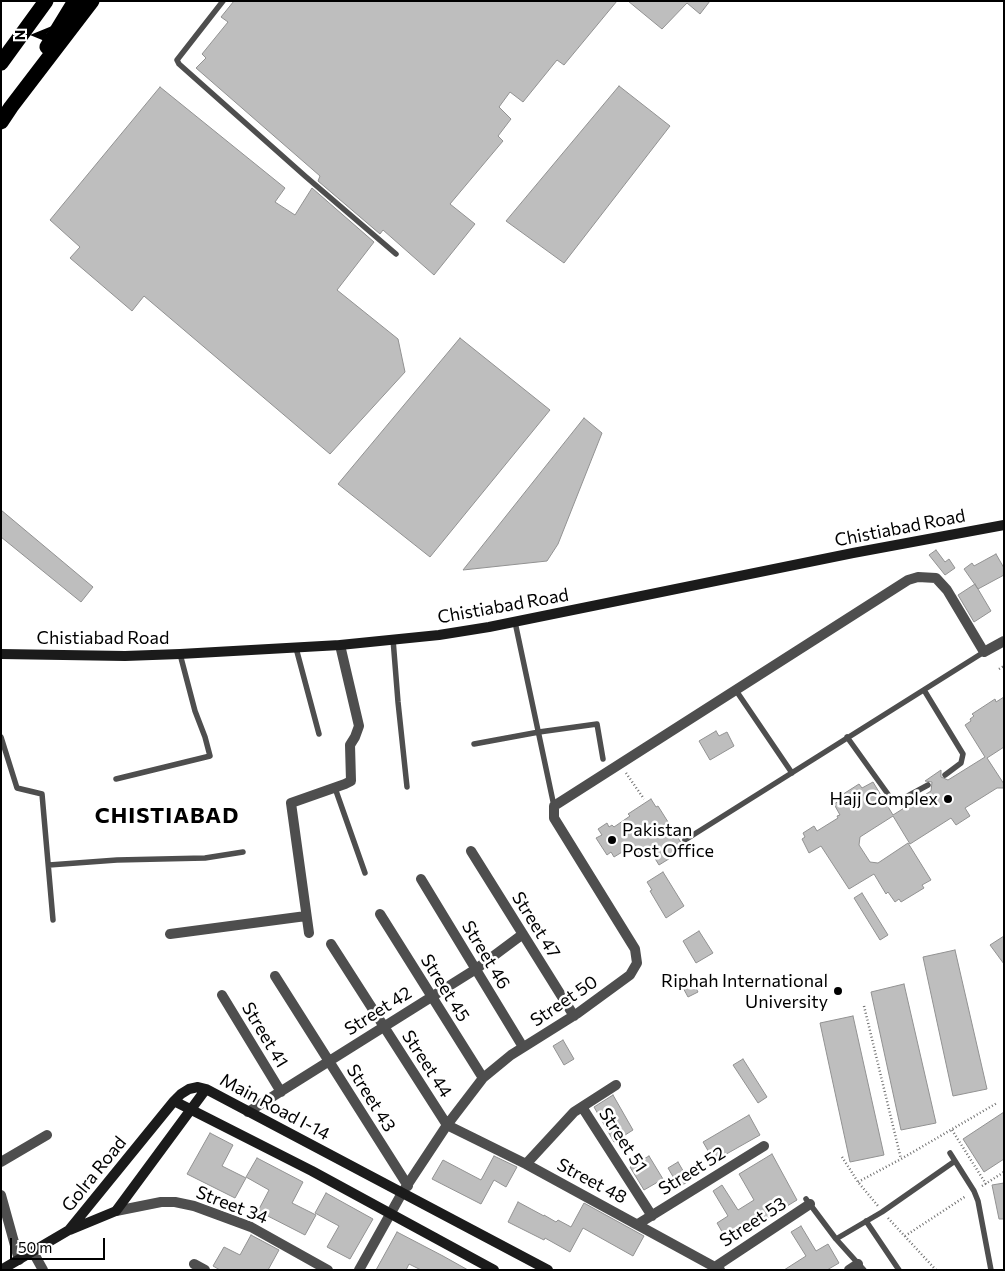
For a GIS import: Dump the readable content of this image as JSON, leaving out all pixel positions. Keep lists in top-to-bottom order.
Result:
{
  "streets": {
    "main road": ["Chistiabad Road", "Main Road I-14", "Golra Road"],
    "street": [
      "Street 47",
      "Street 46",
      "Street 45",
      "Street 50",
      "Street 42",
      "Street 41",
      "Street 44",
      "Street 43",
      "Street 51",
      "Street 52",
      "Street 48",
      "Street 34",
      "Street 53"
    ]
  },
  "crossings": [
    ["Street 47", "Street 50"],
    ["Street 47", "Street 42"],
    ["Street 46", "Street 50"],
    ["Street 46", "Street 42"],
    ["Street 45", "Street 50"],
    ["Street 45", "Street 42"],
    ["Street 50", "Street 44"],
    ["Street 50", "Street 43"],
    ["Street 50", "Main Road I-14"],
    ["Street 50", "Street 48"],
    ["Street 42", "Street 41"],
    ["Street 42", "Street 44"],
    ["Street 42", "Street 43"],
    ["Street 42", "Main Road I-14"],
    ["Street 44", "Street 48"],
    ["Street 43", "Main Road I-14"],
    ["Main Road I-14", "Golra Road"],
    ["Street 51", "Street 52"],
    ["Street 52", "Street 48"],
    ["Street 48", "Street 53"]
  ],
  "districts": ["CHISTIABAD"],
  "places": ["Hajj Complex", "Pakistan Post Office", "Riphah International University"],
  "scale_bar": "50 m",
  "north": "left"
}
